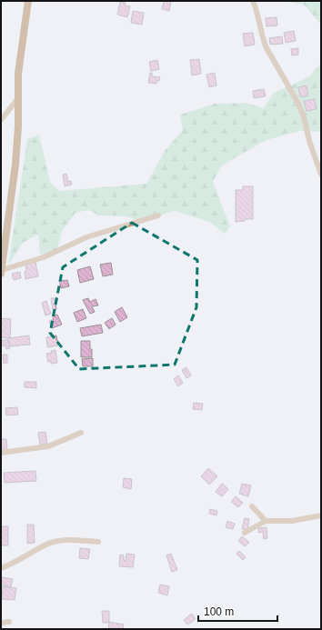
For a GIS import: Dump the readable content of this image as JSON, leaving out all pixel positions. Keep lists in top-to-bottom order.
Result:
{
  "scale_bar": "100 m"
}
